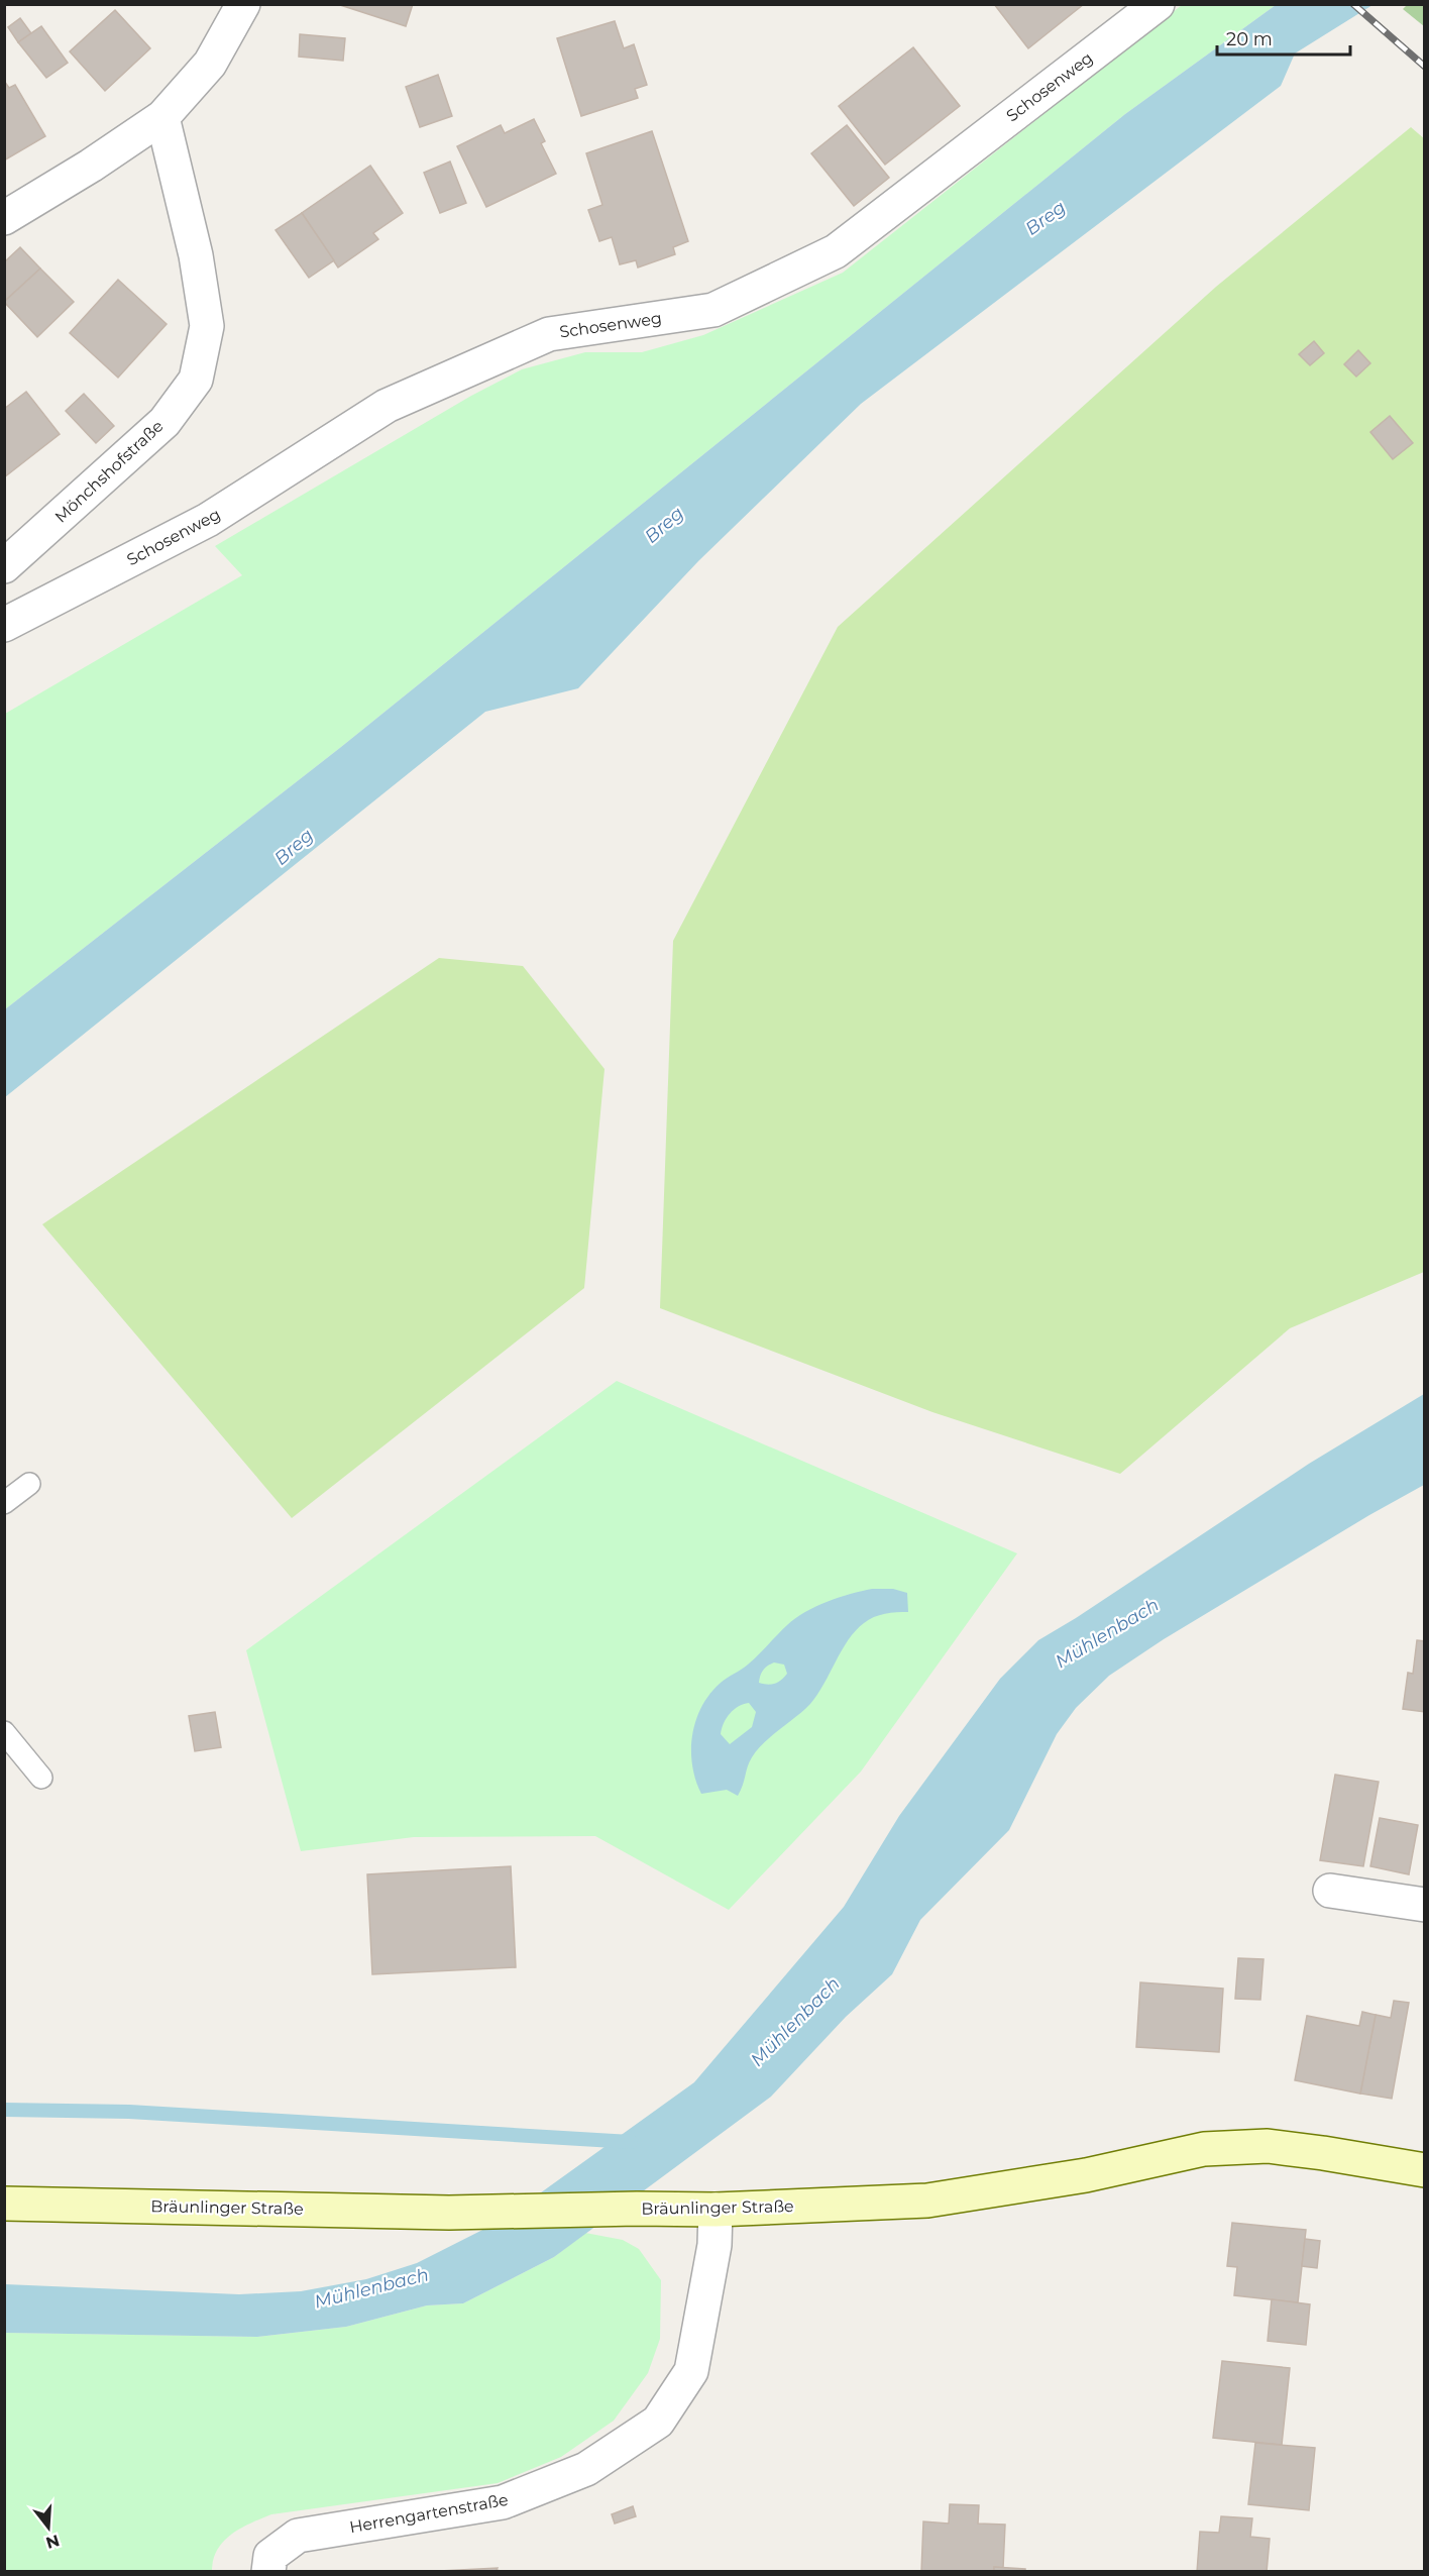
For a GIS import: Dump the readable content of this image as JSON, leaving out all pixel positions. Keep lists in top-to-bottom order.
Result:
{
  "streets": {
    "main road": ["Bräunlinger Straße"],
    "street": ["Schosenweg", "Mönchshofstraße", "Herrengartenstraße"]
  },
  "crossings": [
    ["Bräunlinger Straße", "Herrengartenstraße"]
  ],
  "water": ["Breg", "Mühlenbach"],
  "scale_bar": "20 m",
  "north": "bottom"
}
